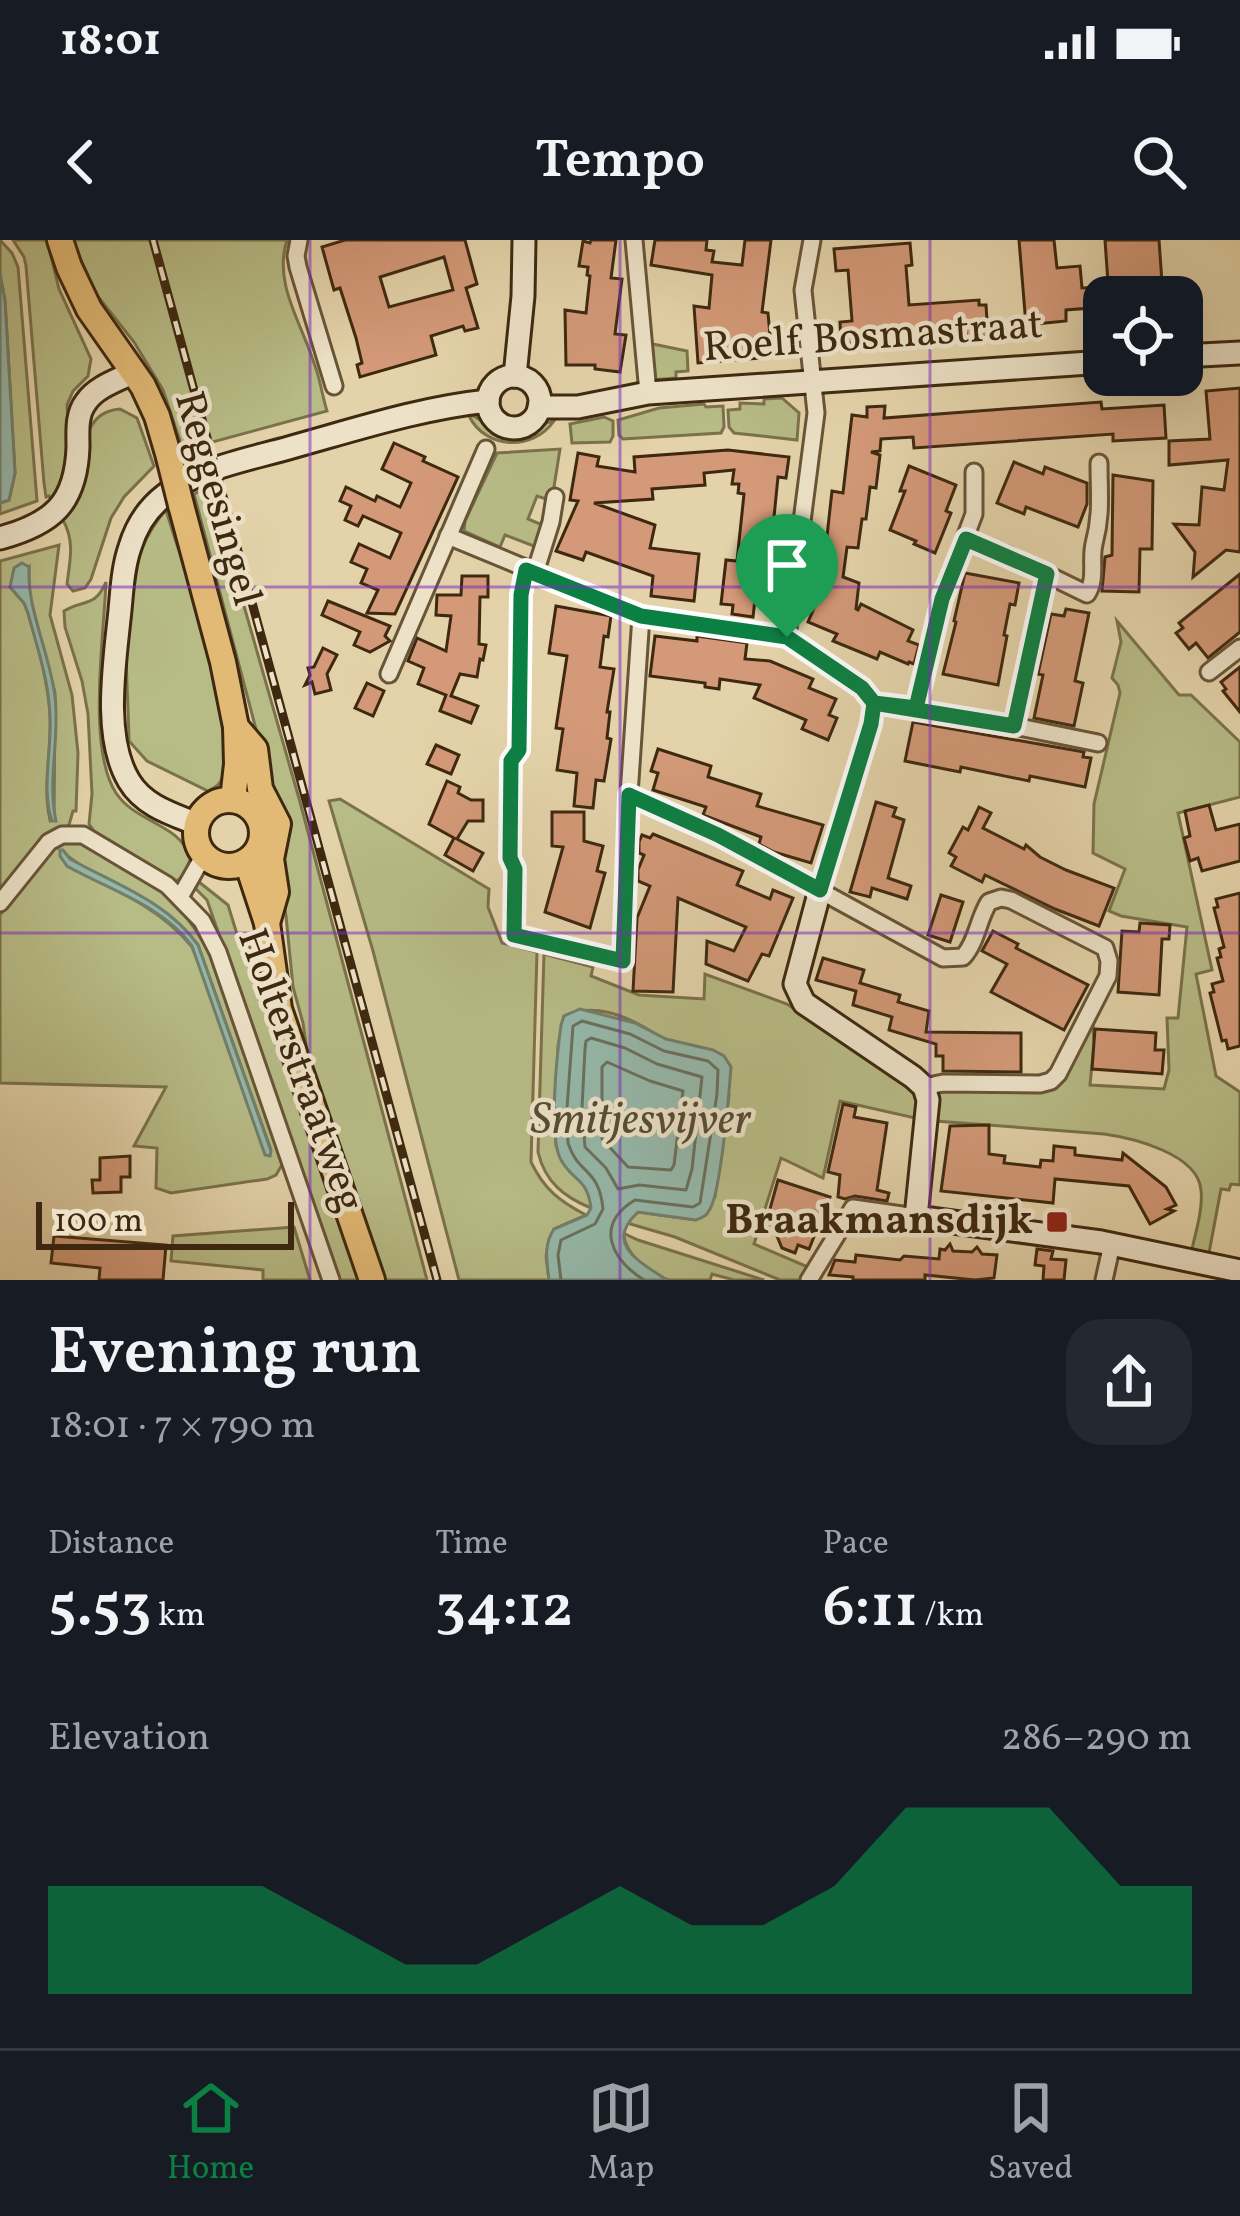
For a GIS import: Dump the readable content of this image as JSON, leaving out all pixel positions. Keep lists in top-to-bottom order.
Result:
{
  "streets": {
    "main road": ["Roelf Bosmastraat", "Reggesingel", "Holterstraatweg"]
  },
  "crossings": [
    ["Reggesingel", "Holterstraatweg"]
  ],
  "water": ["Smitjesvijver"],
  "places": {
    "transit": ["Braakmansdijk"]
  },
  "scale_bar": "100 m",
  "page": {
    "status": "18:01",
    "header": "Tempo",
    "scale": "100 m",
    "heading": ["Evening run", "18:01 · 7 × 790 m"],
    "stats": [
      ["Distance", "5.53 km"],
      ["Time", "34:12"],
      ["Pace", "6:11 /km"]
    ],
    "chart": ["Elevation", "286–290 m"],
    "tabs": ["Home", "Map", "Saved"]
  }
}
